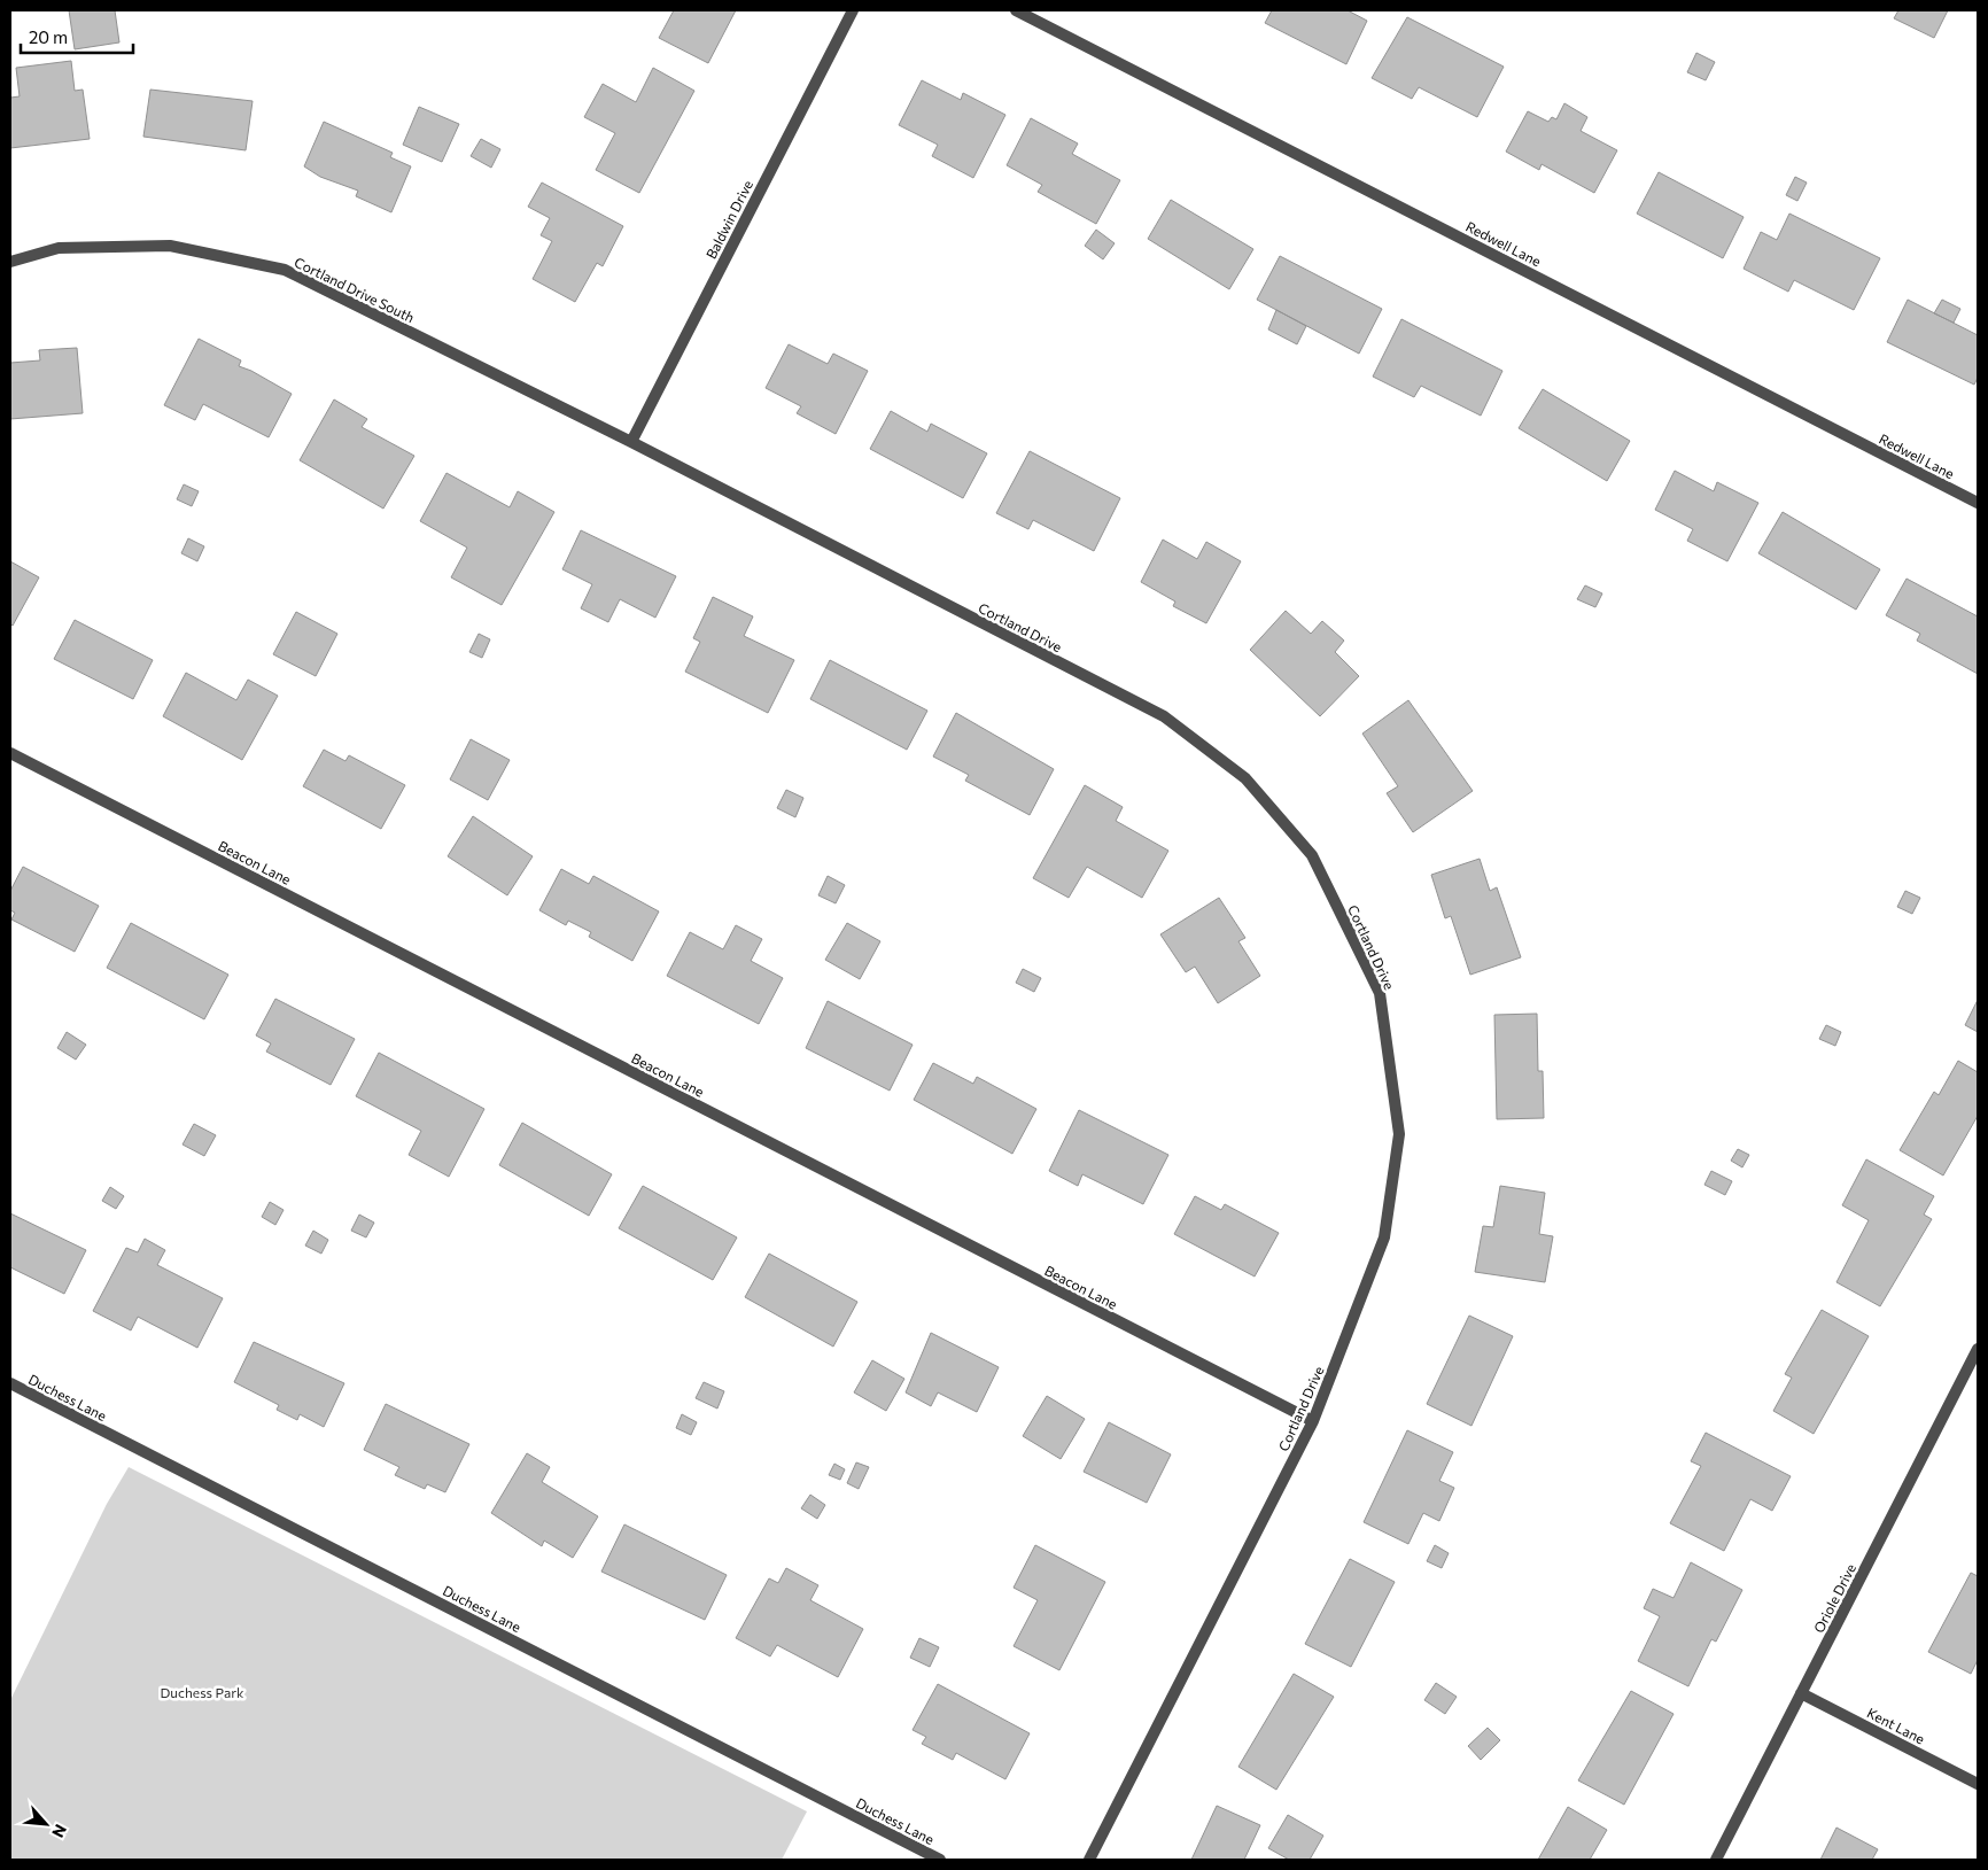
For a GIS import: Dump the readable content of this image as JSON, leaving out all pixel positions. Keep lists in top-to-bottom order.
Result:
{
  "streets": {
    "street": [
      "Baldwin Drive",
      "Redwell Lane",
      "Cortland Drive South",
      "Cortland Drive",
      "Beacon Lane",
      "Duchess Lane",
      "Oriole Drive",
      "Kent Lane"
    ]
  },
  "crossings": [
    ["Baldwin Drive", "Cortland Drive South"],
    ["Baldwin Drive", "Cortland Drive"],
    ["Cortland Drive South", "Cortland Drive"],
    ["Cortland Drive", "Beacon Lane"],
    ["Oriole Drive", "Kent Lane"]
  ],
  "parks": ["Duchess Park"],
  "scale_bar": "20 m",
  "north": "bottom right"
}
